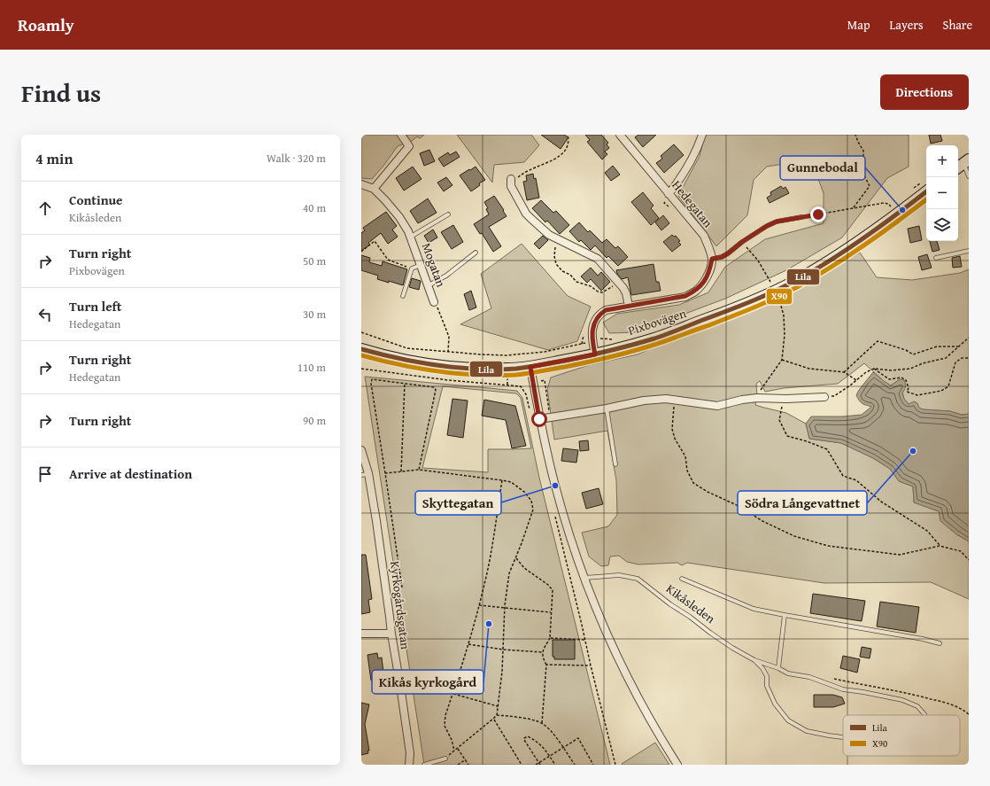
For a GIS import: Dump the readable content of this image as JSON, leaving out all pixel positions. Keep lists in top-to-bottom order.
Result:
{
  "streets": {
    "street": [
      "Hedegatan",
      "Mogatan",
      "Pixbovägen",
      "Kyrkogårdsgatan"
    ],
    "lane": ["Kikåsleden"]
  },
  "places": [
    "Gunnebodal",
    "Södra Långevattnet",
    "Skyttegatan",
    "Kikås kyrkogård"
  ],
  "lines": ["transit line Lila", "transit line X90"],
  "legend": ["Lila", "X90"],
  "page": {
    "header": "Roamly",
    "nav": ["Map", "Layers", "Share"],
    "title": "Find us",
    "buttons": "Directions",
    "heading": ["4 min", "Walk · 320 m"],
    "map_buttons": ["+", "−"],
    "list": [
      ["Continue", "Kikåsleden", "40 m"],
      ["Turn right", "Pixbovägen", "50 m"],
      ["Turn left", "Hedegatan", "30 m"],
      ["Turn right", "Hedegatan", "110 m"],
      ["Turn right", "90 m"],
      "Arrive at destination"
    ]
  }
}
